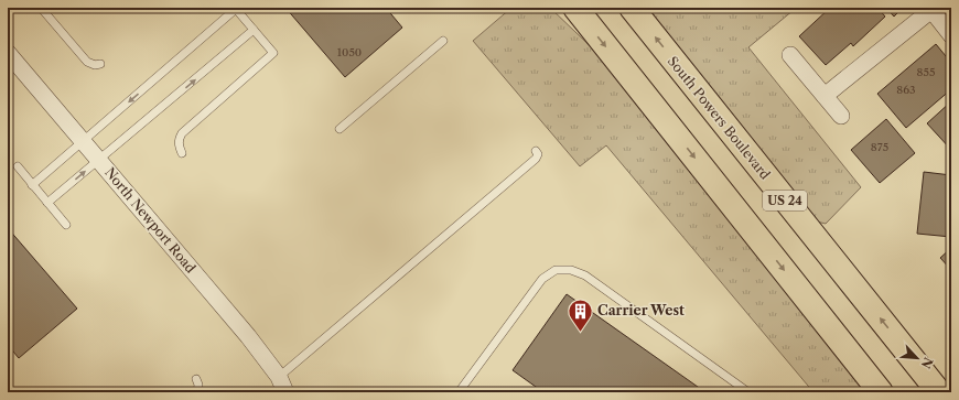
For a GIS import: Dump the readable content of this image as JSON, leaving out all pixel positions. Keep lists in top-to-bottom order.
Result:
{
  "streets": {
    "highway": ["South Powers Boulevard", "US 24"],
    "street": ["North Newport Road"]
  },
  "places": {
    "building": ["Carrier West"]
  },
  "house_numbers": [
    "1050",
    "855",
    "863",
    "875"
  ],
  "north": "bottom right"
}
